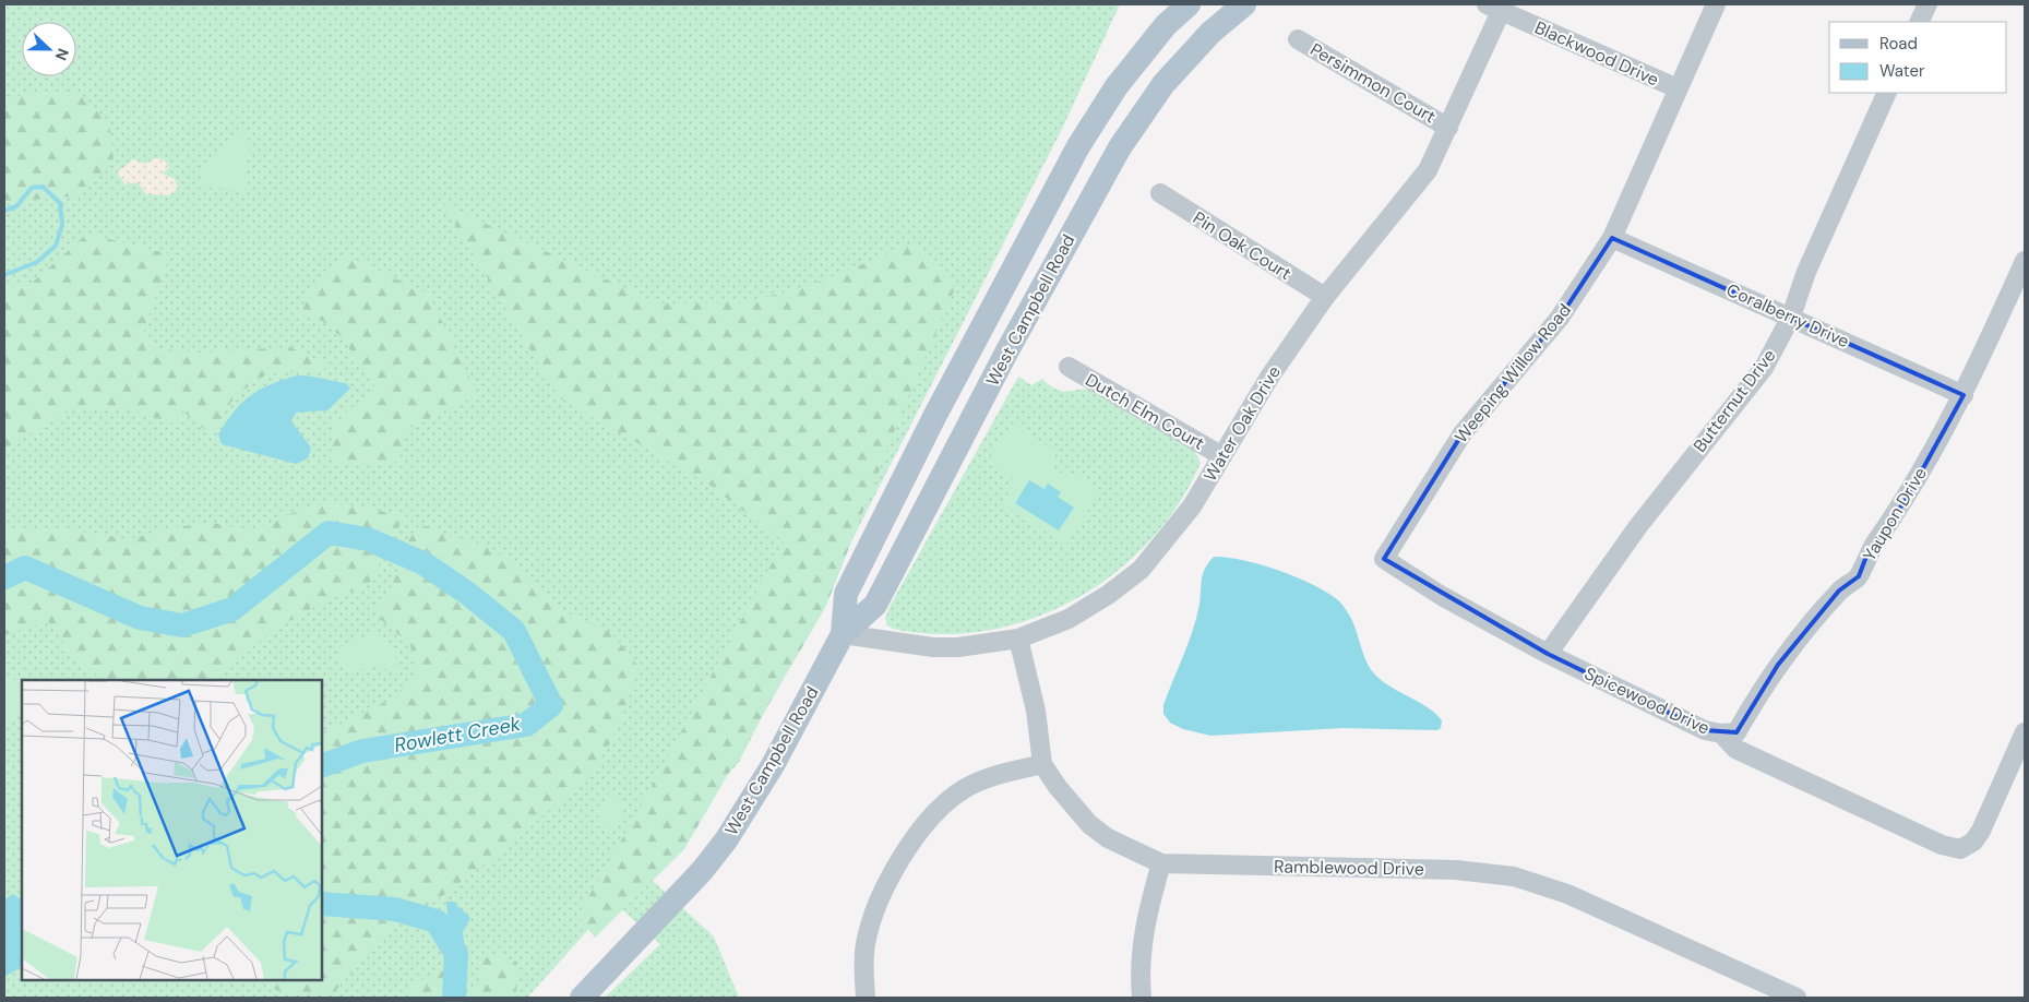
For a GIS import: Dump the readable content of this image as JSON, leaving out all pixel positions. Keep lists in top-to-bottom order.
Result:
{
  "streets": {
    "main road": ["West Campbell Road"],
    "street": [
      "Blackwood Drive",
      "Persimmon Court",
      "Pin Oak Court",
      "Coralberry Drive",
      "Weeping Willow Road",
      "Butternut Drive",
      "Dutch Elm Court",
      "Water Oak Drive",
      "Yaupon Drive",
      "Spicewood Drive",
      "Ramblewood Drive"
    ]
  },
  "crossings": [
    ["Blackwood Drive", "Weeping Willow Road"],
    ["Blackwood Drive", "Water Oak Drive"],
    ["Persimmon Court", "Water Oak Drive"],
    ["Pin Oak Court", "Water Oak Drive"],
    ["West Campbell Road", "Water Oak Drive"],
    ["Coralberry Drive", "Weeping Willow Road"],
    ["Coralberry Drive", "Butternut Drive"],
    ["Coralberry Drive", "Yaupon Drive"],
    ["Weeping Willow Road", "Spicewood Drive"],
    ["Butternut Drive", "Spicewood Drive"],
    ["Dutch Elm Court", "Water Oak Drive"],
    ["Water Oak Drive", "Ramblewood Drive"],
    ["Yaupon Drive", "Spicewood Drive"]
  ],
  "water": ["Rowlett Creek"],
  "legend": ["Road", "Water"],
  "north": "right"
}
